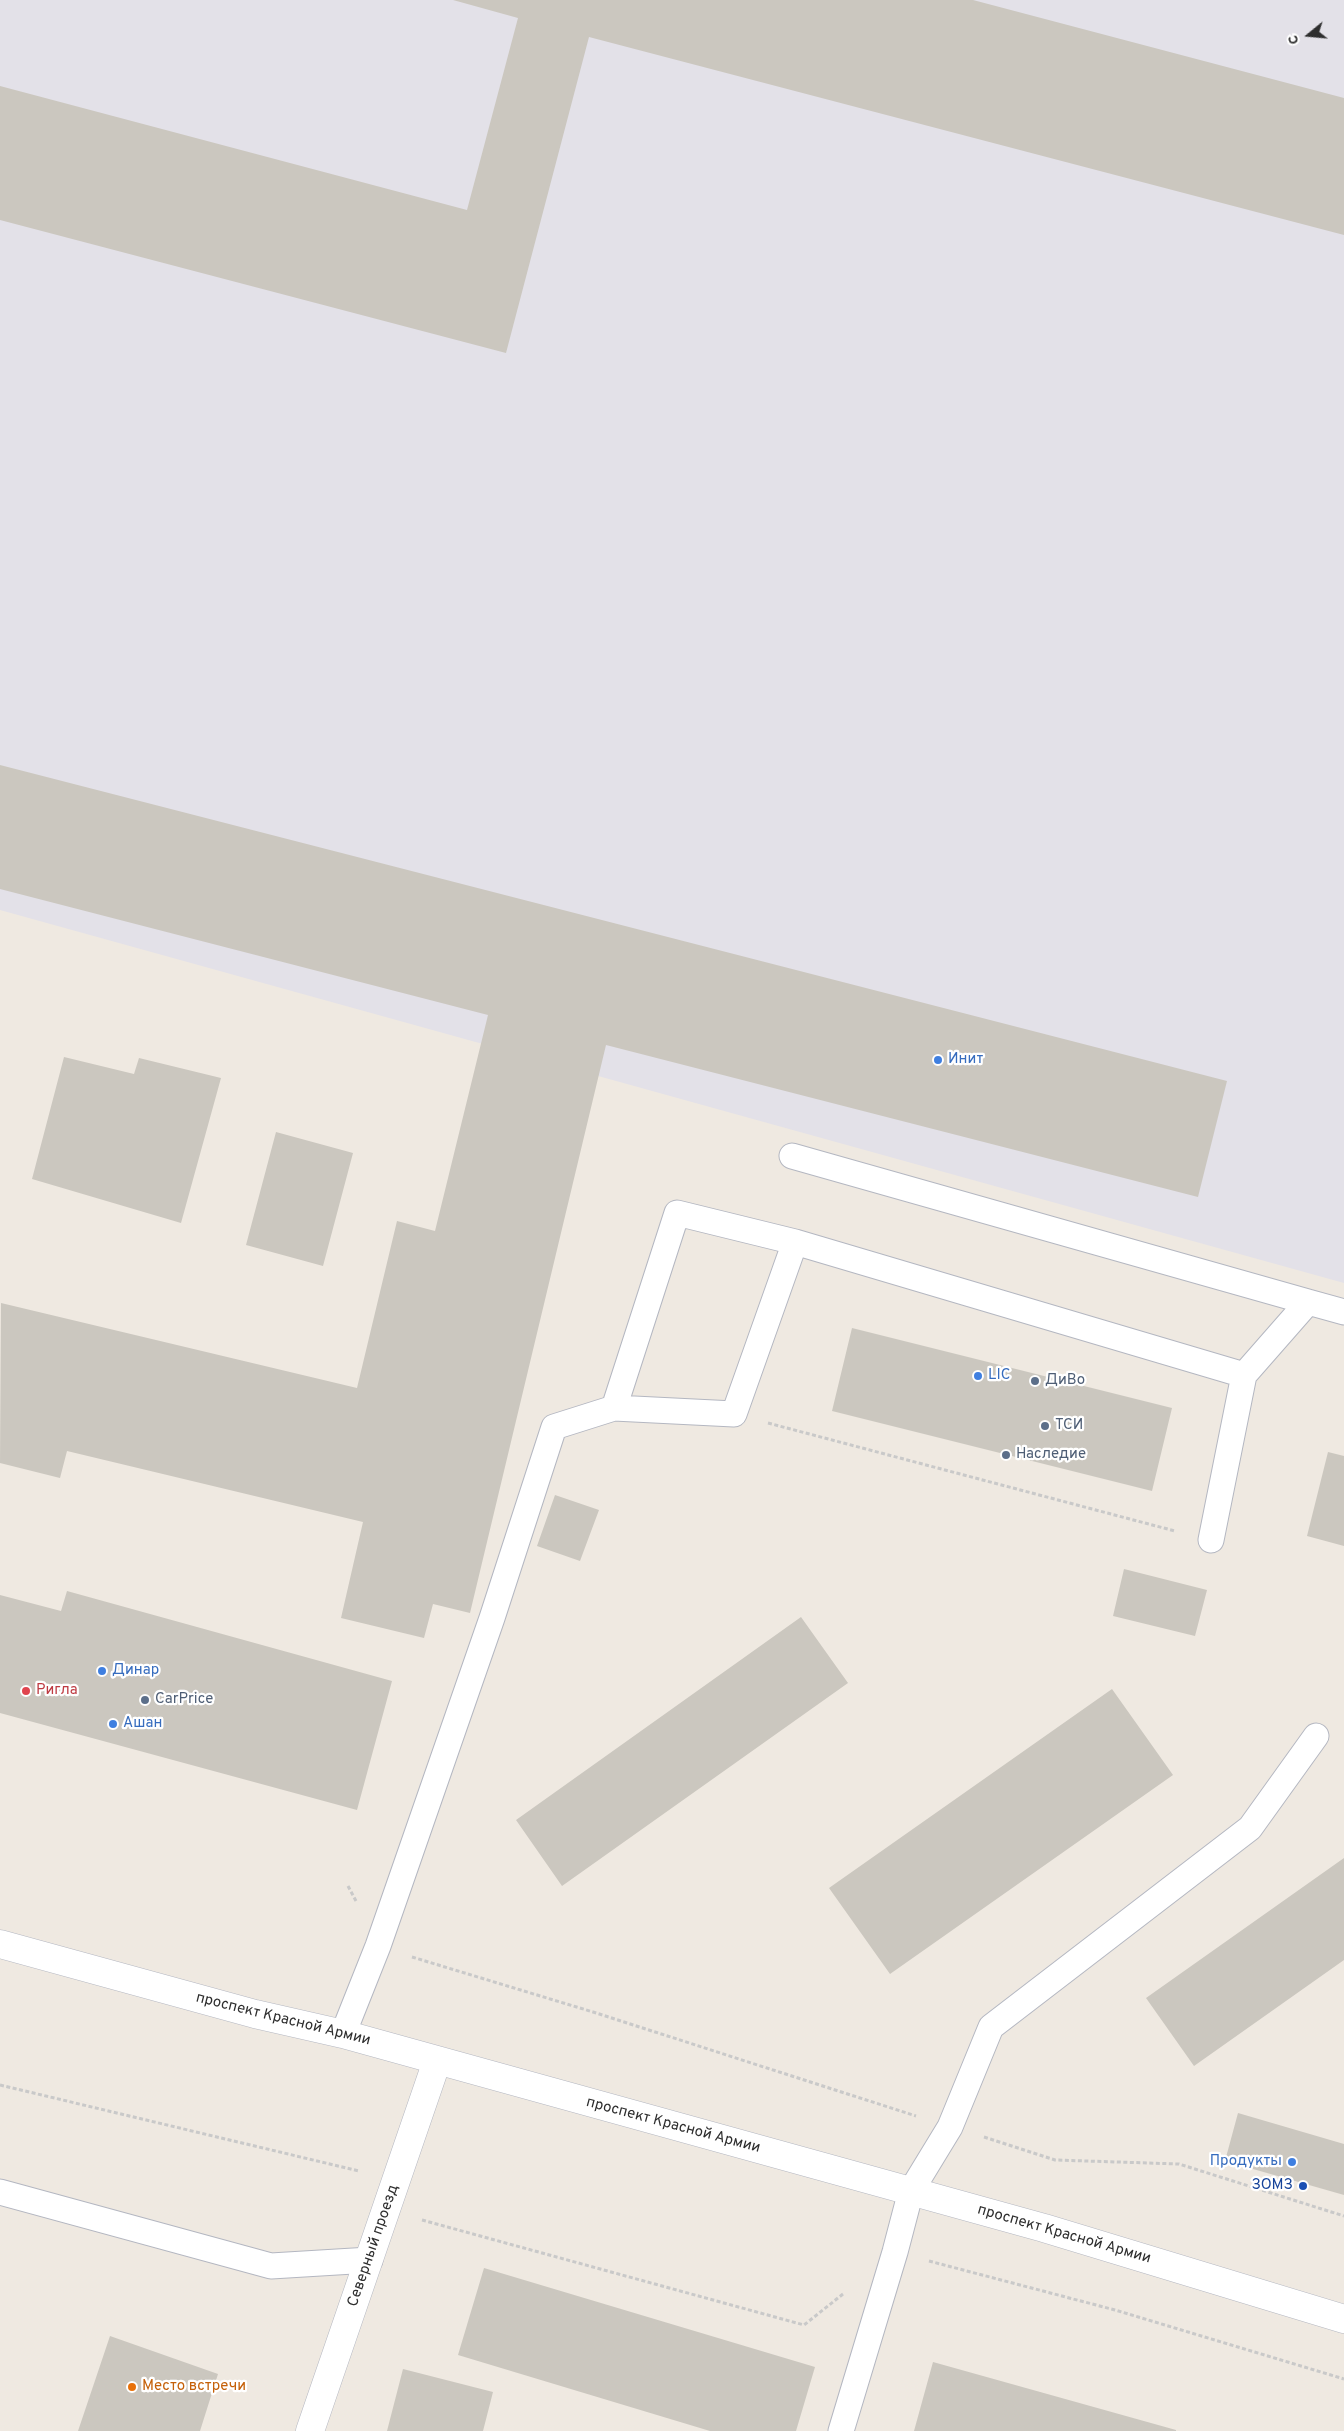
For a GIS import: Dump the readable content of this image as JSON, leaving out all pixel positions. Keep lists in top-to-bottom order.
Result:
{
  "streets": {
    "main road": ["проспект Красной Армии", "Северный проезд"]
  },
  "crossings": [
    ["проспект Красной Армии", "Северный проезд"]
  ],
  "places": [
    "Инит",
    "LIC",
    "ДиВо",
    "ТСИ",
    "Наследие",
    "Динар",
    "Ригла",
    "CarPrice",
    "Ашан",
    "Продукты",
    "ЗОМЗ",
    "Место встречи"
  ],
  "north": "left"
}
